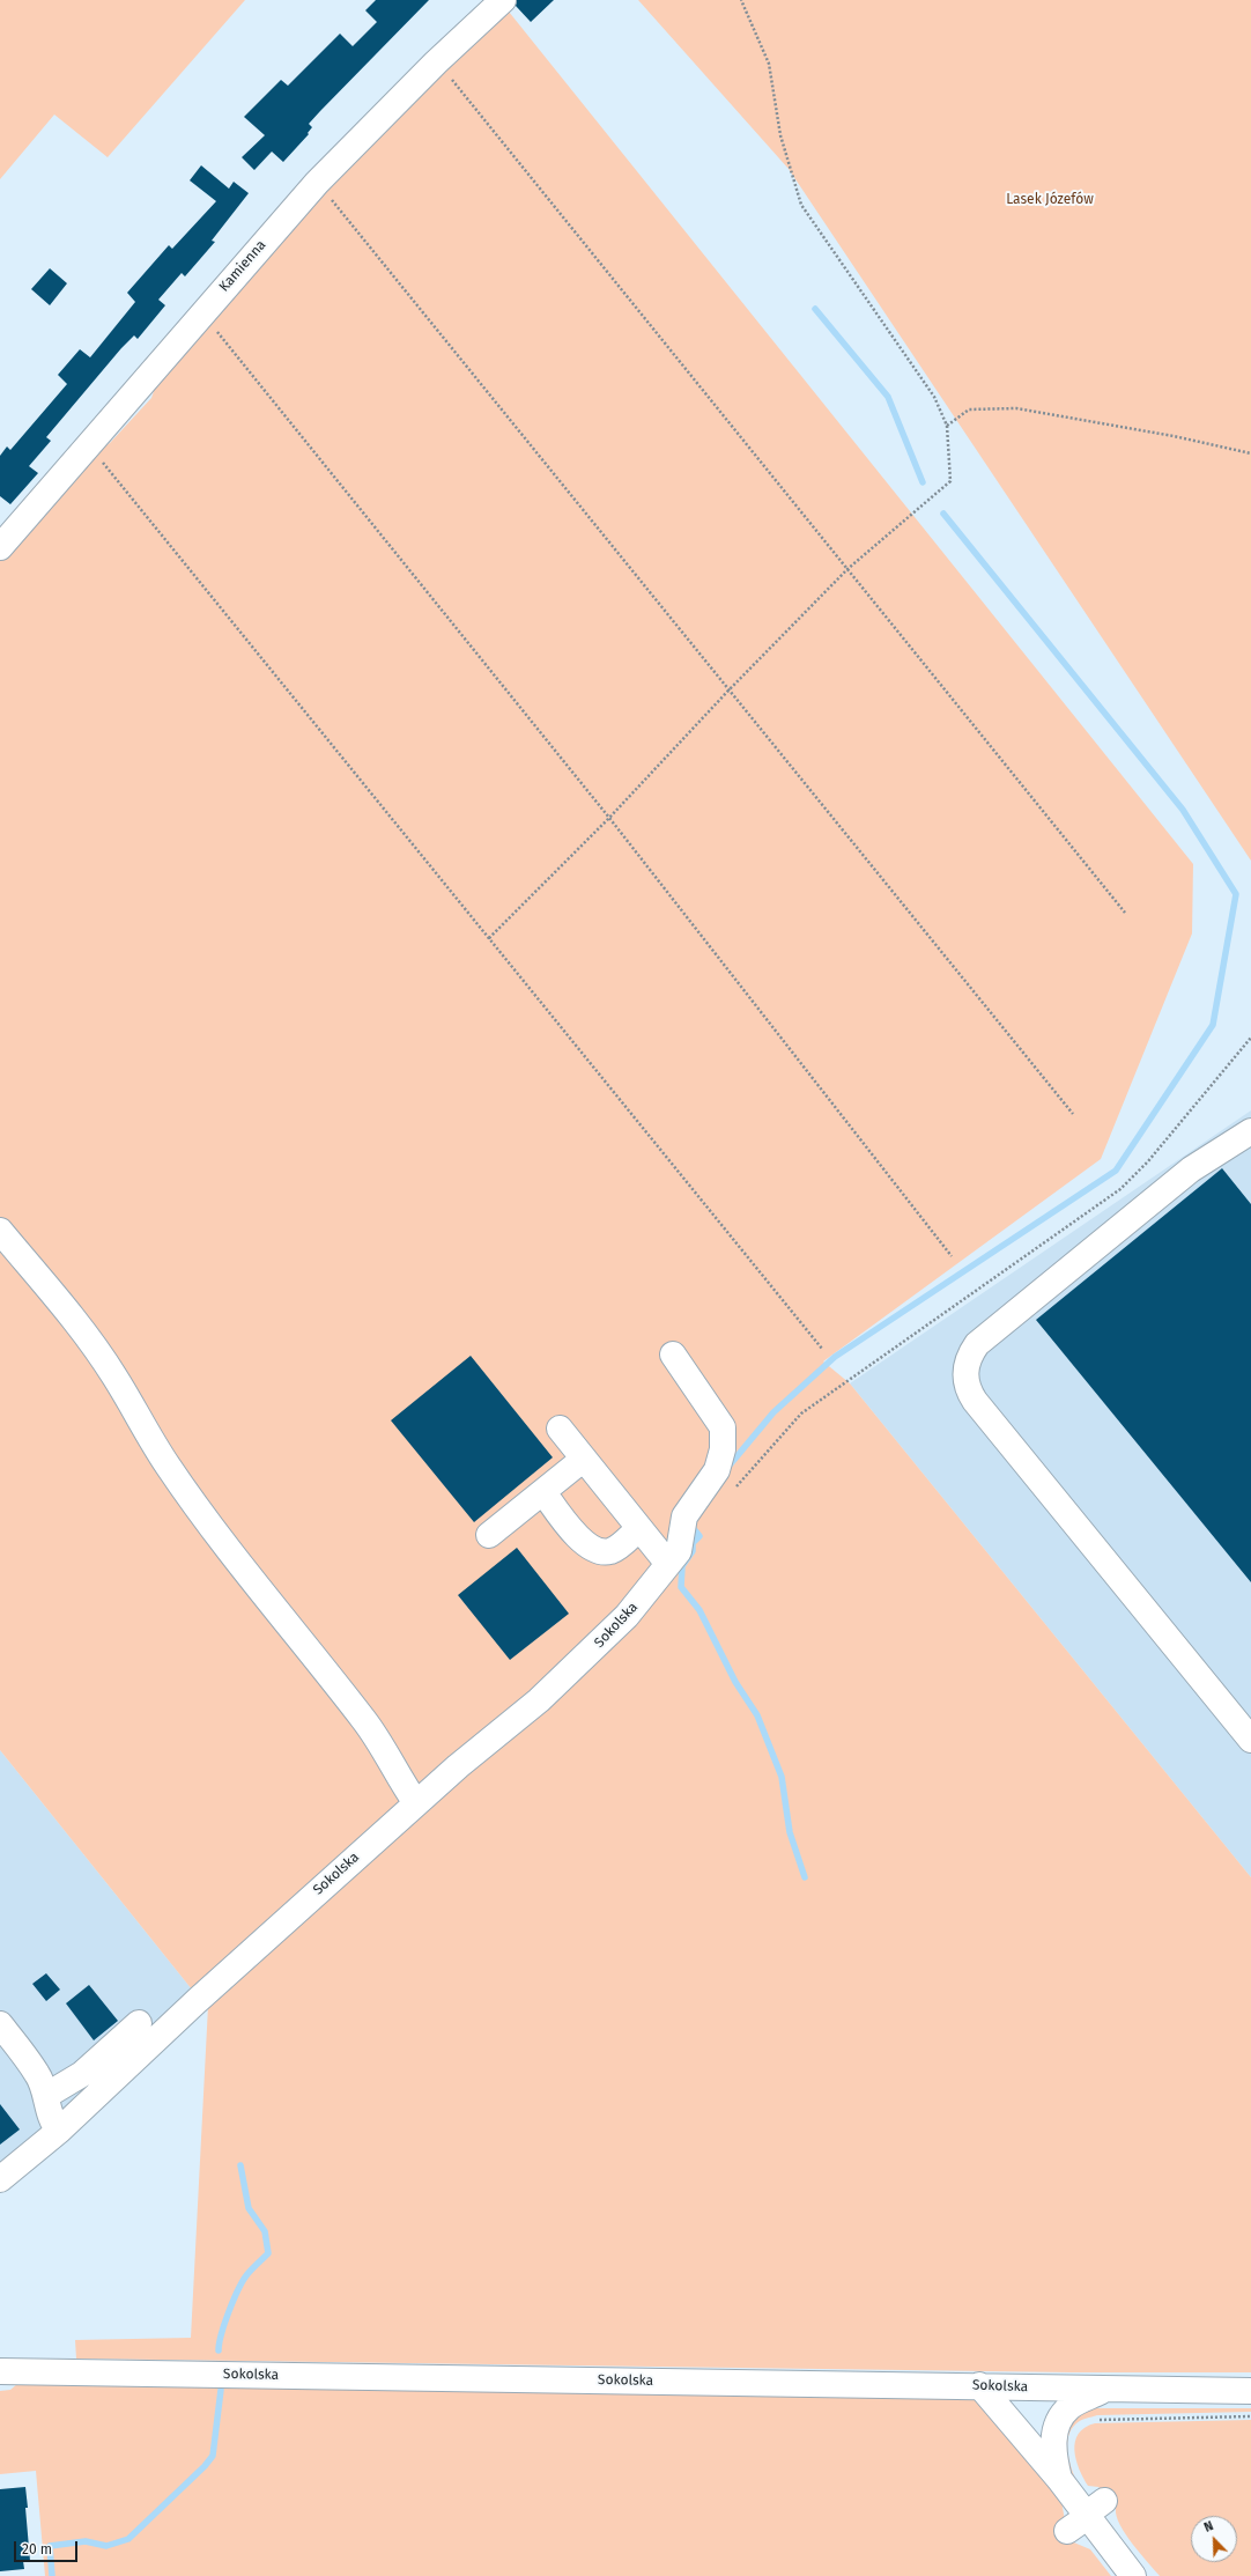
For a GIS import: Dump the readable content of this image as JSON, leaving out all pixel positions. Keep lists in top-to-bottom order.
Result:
{
  "streets": {
    "street": ["Kamienna", "Sokolska"]
  },
  "parks": ["Lasek Józefów"],
  "scale_bar": "20 m",
  "north": "top left"
}
